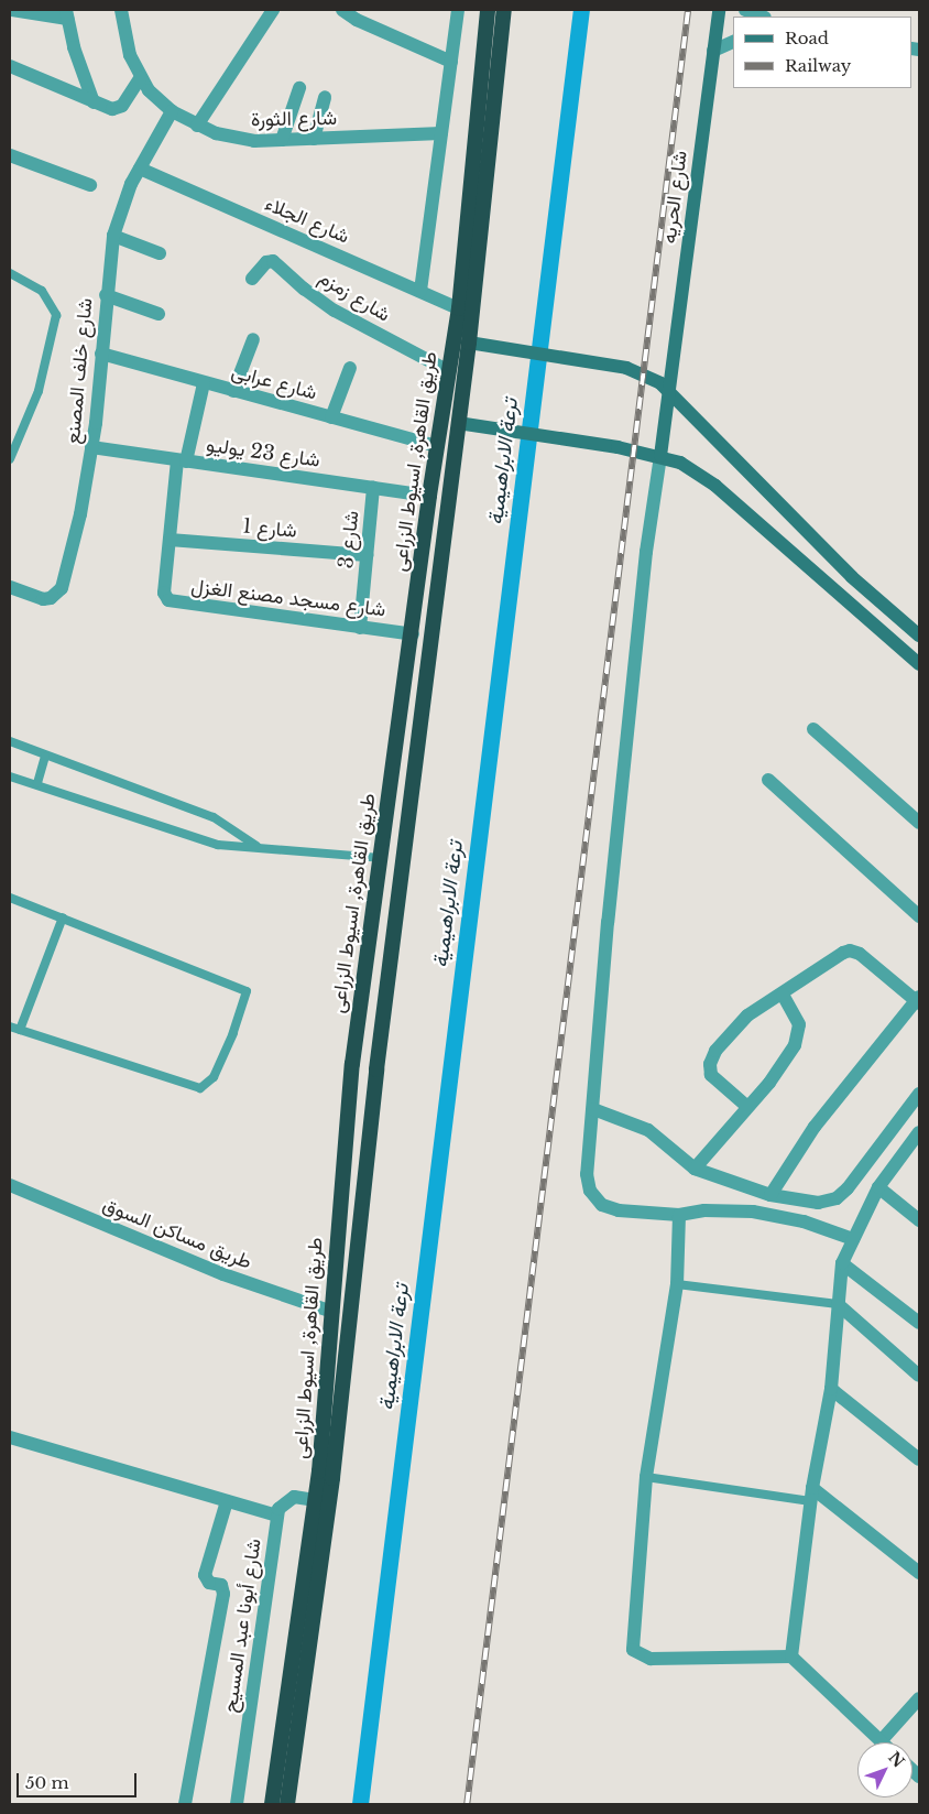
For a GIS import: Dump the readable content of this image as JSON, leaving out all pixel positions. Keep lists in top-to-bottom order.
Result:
{
  "streets": {
    "highway": ["طريق القاهرة, اسيوط الزراعى"],
    "main road": ["شارع الحريه"],
    "street": [
      "شارع الثورة",
      "شارع الجلاء",
      "شارع زمزم",
      "شارع خلف المصنع",
      "شارع عرابى",
      "شارع 23 يوليو",
      "شارع 1",
      "شارع 3",
      "شارع مسجد مصنع الغزل",
      "طريق مساكن السوق",
      "شارع أبونا عبد المسيح"
    ]
  },
  "crossings": [
    ["شارع الثورة", "شارع خلف المصنع"],
    ["شارع الجلاء", "شارع خلف المصنع"],
    ["شارع الجلاء", "طريق القاهرة, اسيوط الزراعى"],
    ["شارع زمزم", "طريق القاهرة, اسيوط الزراعى"],
    ["شارع خلف المصنع", "شارع عرابى"],
    ["شارع خلف المصنع", "شارع 23 يوليو"],
    ["شارع عرابى", "طريق القاهرة, اسيوط الزراعى"],
    ["شارع عرابى", "شارع مسجد مصنع الغزل"],
    ["شارع 23 يوليو", "طريق القاهرة, اسيوط الزراعى"],
    ["شارع 23 يوليو", "شارع 3"],
    ["شارع 23 يوليو", "شارع مسجد مصنع الغزل"],
    ["طريق القاهرة, اسيوط الزراعى", "شارع مسجد مصنع الغزل"],
    ["طريق القاهرة, اسيوط الزراعى", "طريق مساكن السوق"],
    ["طريق القاهرة, اسيوط الزراعى", "شارع أبونا عبد المسيح"],
    ["شارع 1", "شارع 3"],
    ["شارع 1", "شارع مسجد مصنع الغزل"],
    ["شارع 3", "شارع مسجد مصنع الغزل"]
  ],
  "water": ["ترعة الابراهيمية"],
  "legend": ["Road", "Railway"],
  "scale_bar": "50 m",
  "north": "top right"
}
